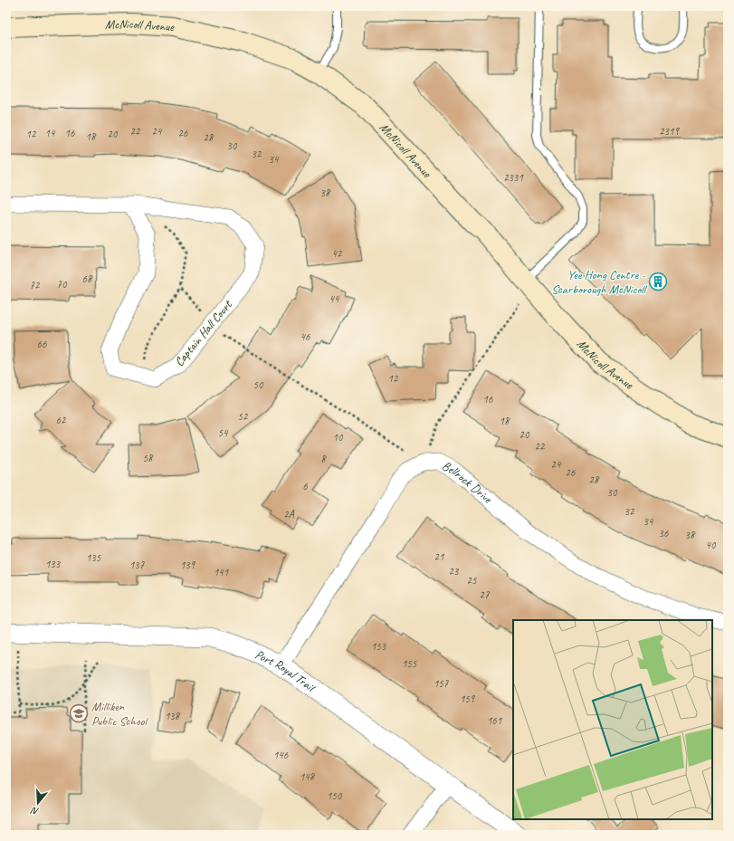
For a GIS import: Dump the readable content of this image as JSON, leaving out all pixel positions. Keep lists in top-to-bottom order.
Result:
{
  "streets": {
    "main road": ["McNicoll Avenue"],
    "street": ["Captain Hall Court", "Bellrock Drive", "Port Royal Trail"]
  },
  "crossings": [
    ["Bellrock Drive", "Port Royal Trail"]
  ],
  "places": {
    "building": ["Yee Hong Centre - Scarborough McNicoll"],
    "school or university": ["Milliken Public School"]
  },
  "house_numbers": [
    "22",
    "24",
    "2319",
    "14",
    "16",
    "26",
    "12",
    "20",
    "18",
    "28",
    "30",
    "32",
    "34",
    "2331",
    "38",
    "42",
    "68",
    "70",
    "72",
    "44",
    "46",
    "66",
    "12",
    "50",
    "16",
    "52",
    "62",
    "18",
    "54",
    "20",
    "10",
    "22",
    "58",
    "8",
    "24",
    "26",
    "28",
    "6",
    "30",
    "32",
    "2A",
    "34",
    "36",
    "38",
    "40",
    "21",
    "135",
    "133",
    "137",
    "139",
    "23",
    "141",
    "25",
    "27",
    "153",
    "155",
    "157",
    "159",
    "138",
    "161",
    "146",
    "148",
    "150"
  ],
  "north": "bottom"
}
